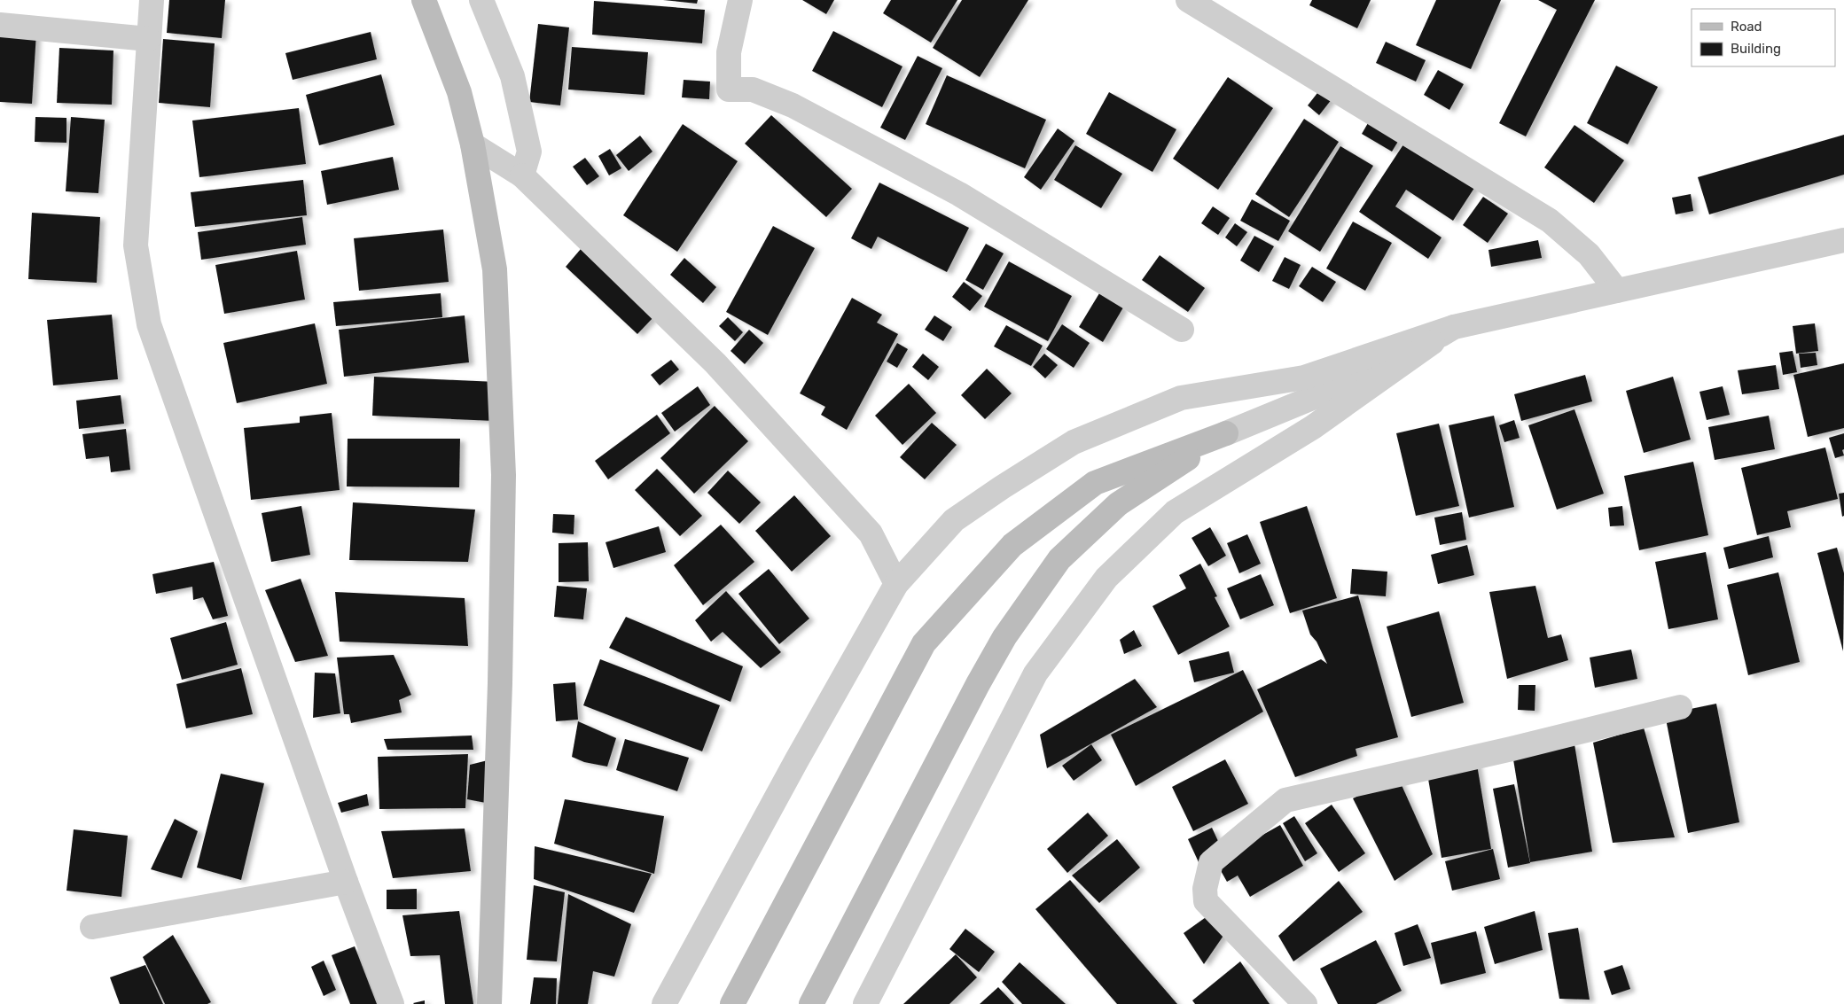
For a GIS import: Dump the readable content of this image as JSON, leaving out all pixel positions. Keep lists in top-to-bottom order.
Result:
{
  "legend": ["Road", "Building"]
}
